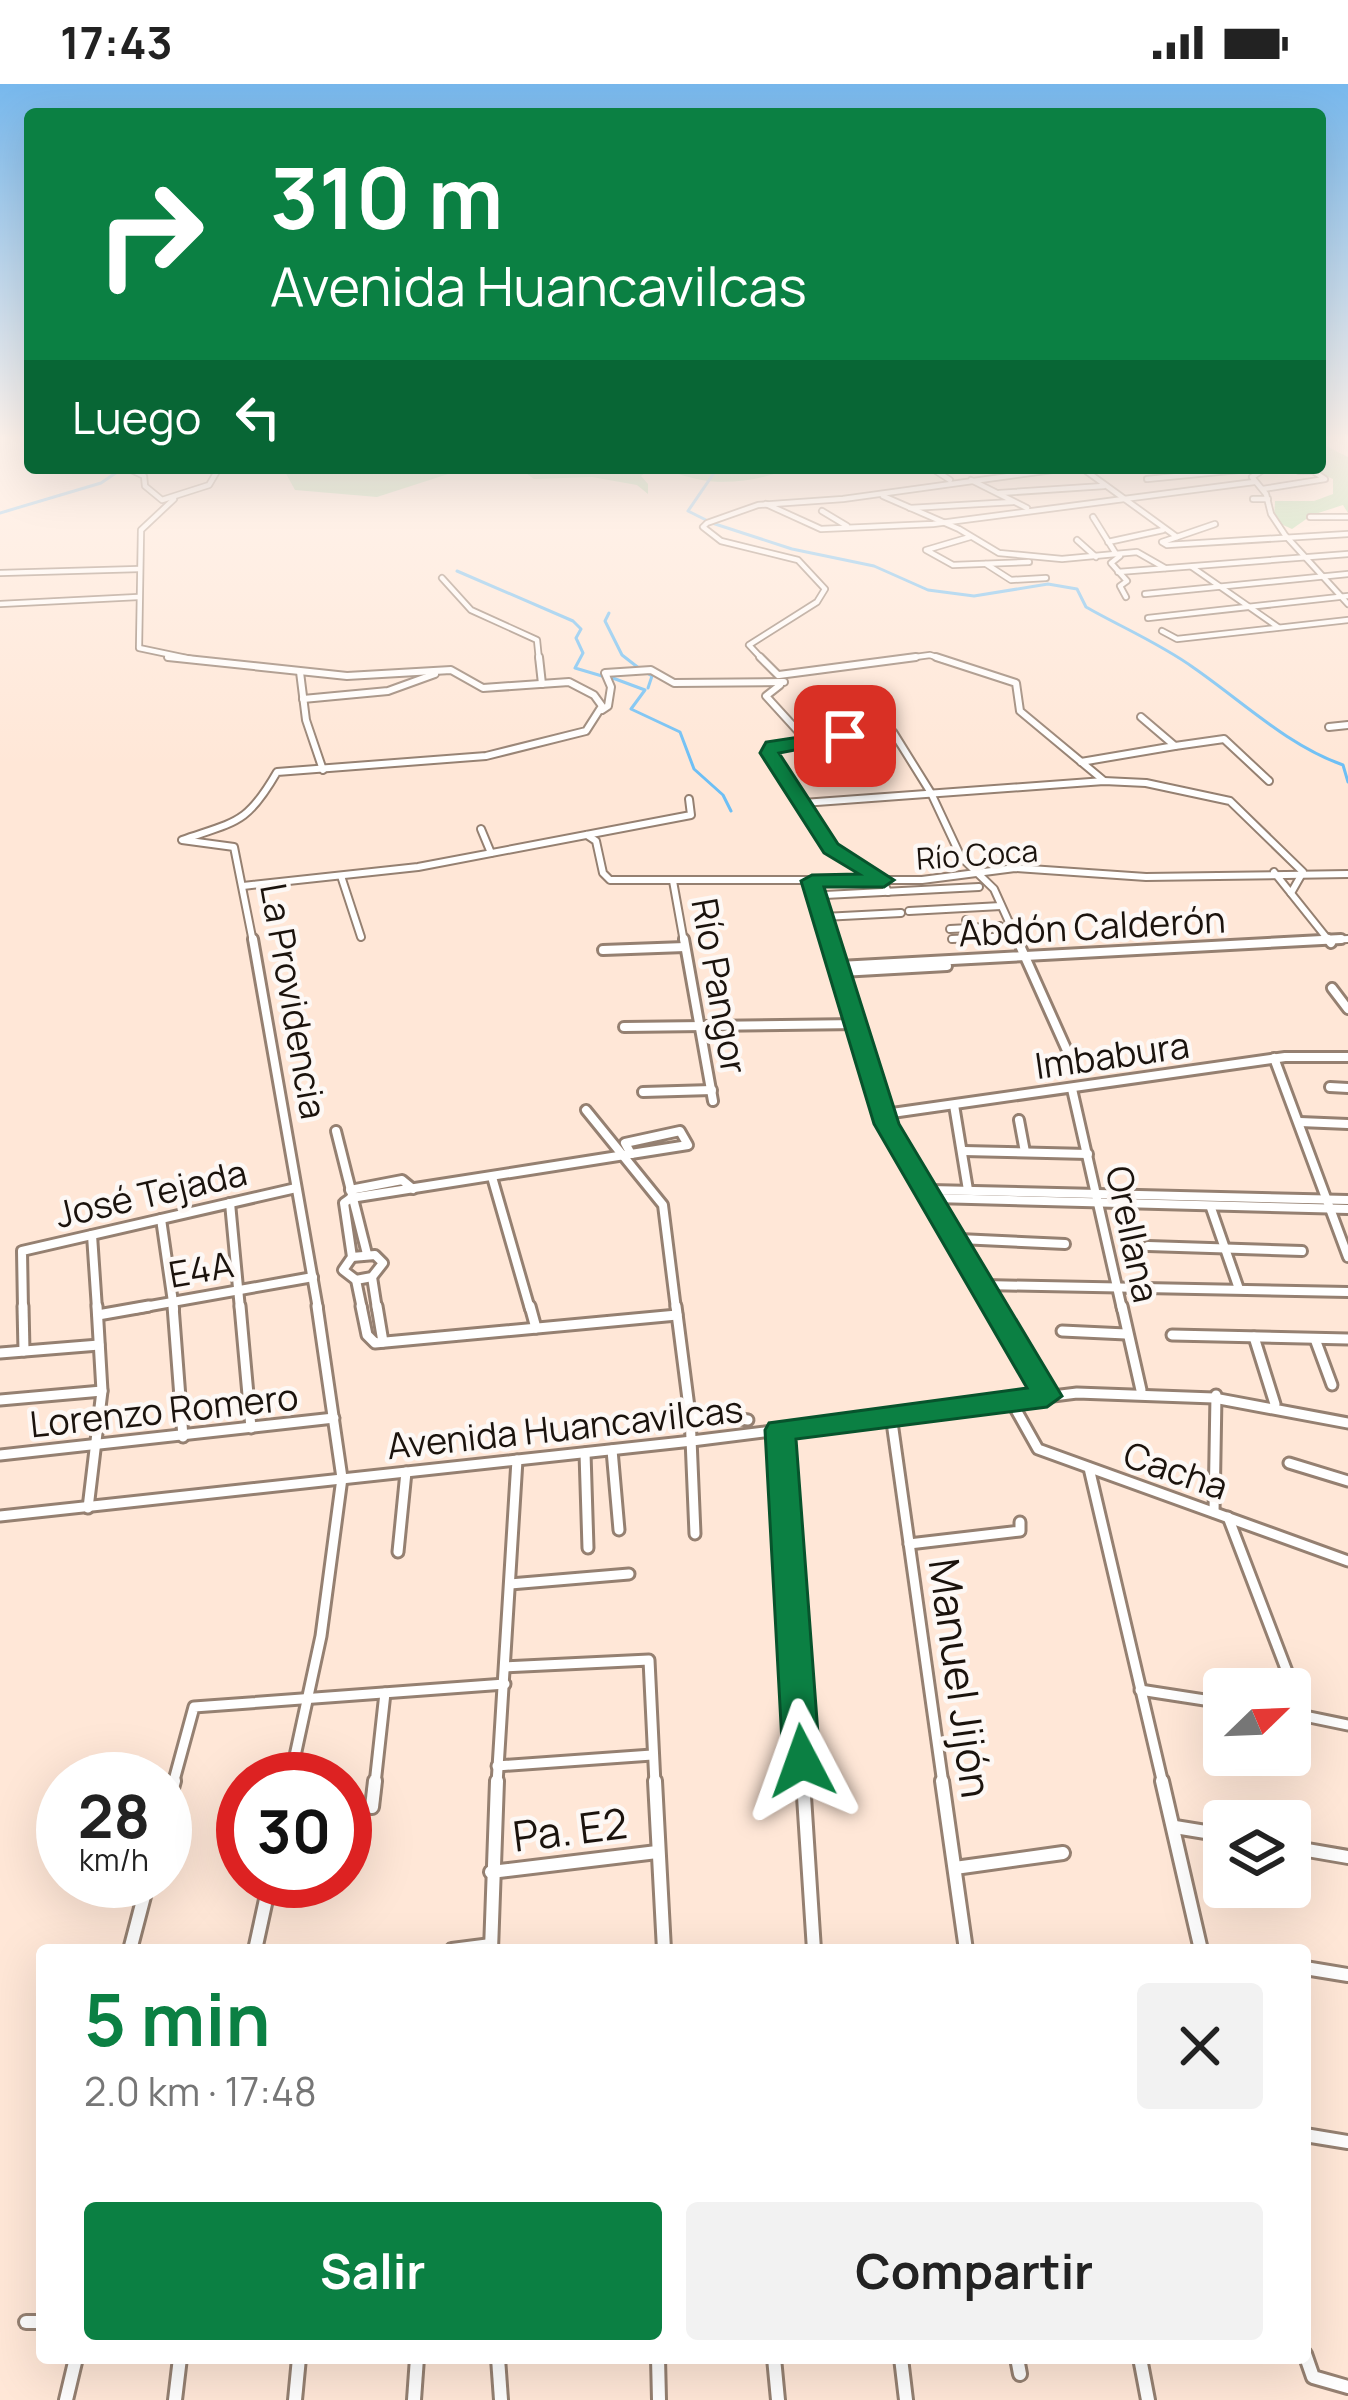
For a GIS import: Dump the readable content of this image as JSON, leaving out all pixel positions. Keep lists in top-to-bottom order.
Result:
{
  "streets": {
    "street": [
      "Río Coca",
      "Abdón Calderón",
      "Río Pangor",
      "La Providencia",
      "Imbabura",
      "José Tejada",
      "Orellana",
      "E4A",
      "Lorenzo Romero",
      "Avenida Huancavilcas",
      "Cacha",
      "Manuel Jijón",
      "Pa. E2"
    ]
  },
  "crossings": [
    ["Río Coca", "Río Pangor"],
    ["La Providencia", "José Tejada"],
    ["La Providencia", "E4A"],
    ["La Providencia", "Lorenzo Romero"],
    ["La Providencia", "Avenida Huancavilcas"],
    ["Imbabura", "Orellana"],
    ["Orellana", "Avenida Huancavilcas"],
    ["Avenida Huancavilcas", "Cacha"],
    ["Avenida Huancavilcas", "Manuel Jijón"]
  ],
  "north": "top right",
  "page": {
    "status": "17:43",
    "turn": ["310 m", "Avenida Huancavilcas"],
    "then": "Luego",
    "speed": "28 km/h",
    "limit": "30",
    "heading": ["5 min", "2.0 km · 17:48"],
    "buttons": ["Salir", "Compartir"]
  }
}
